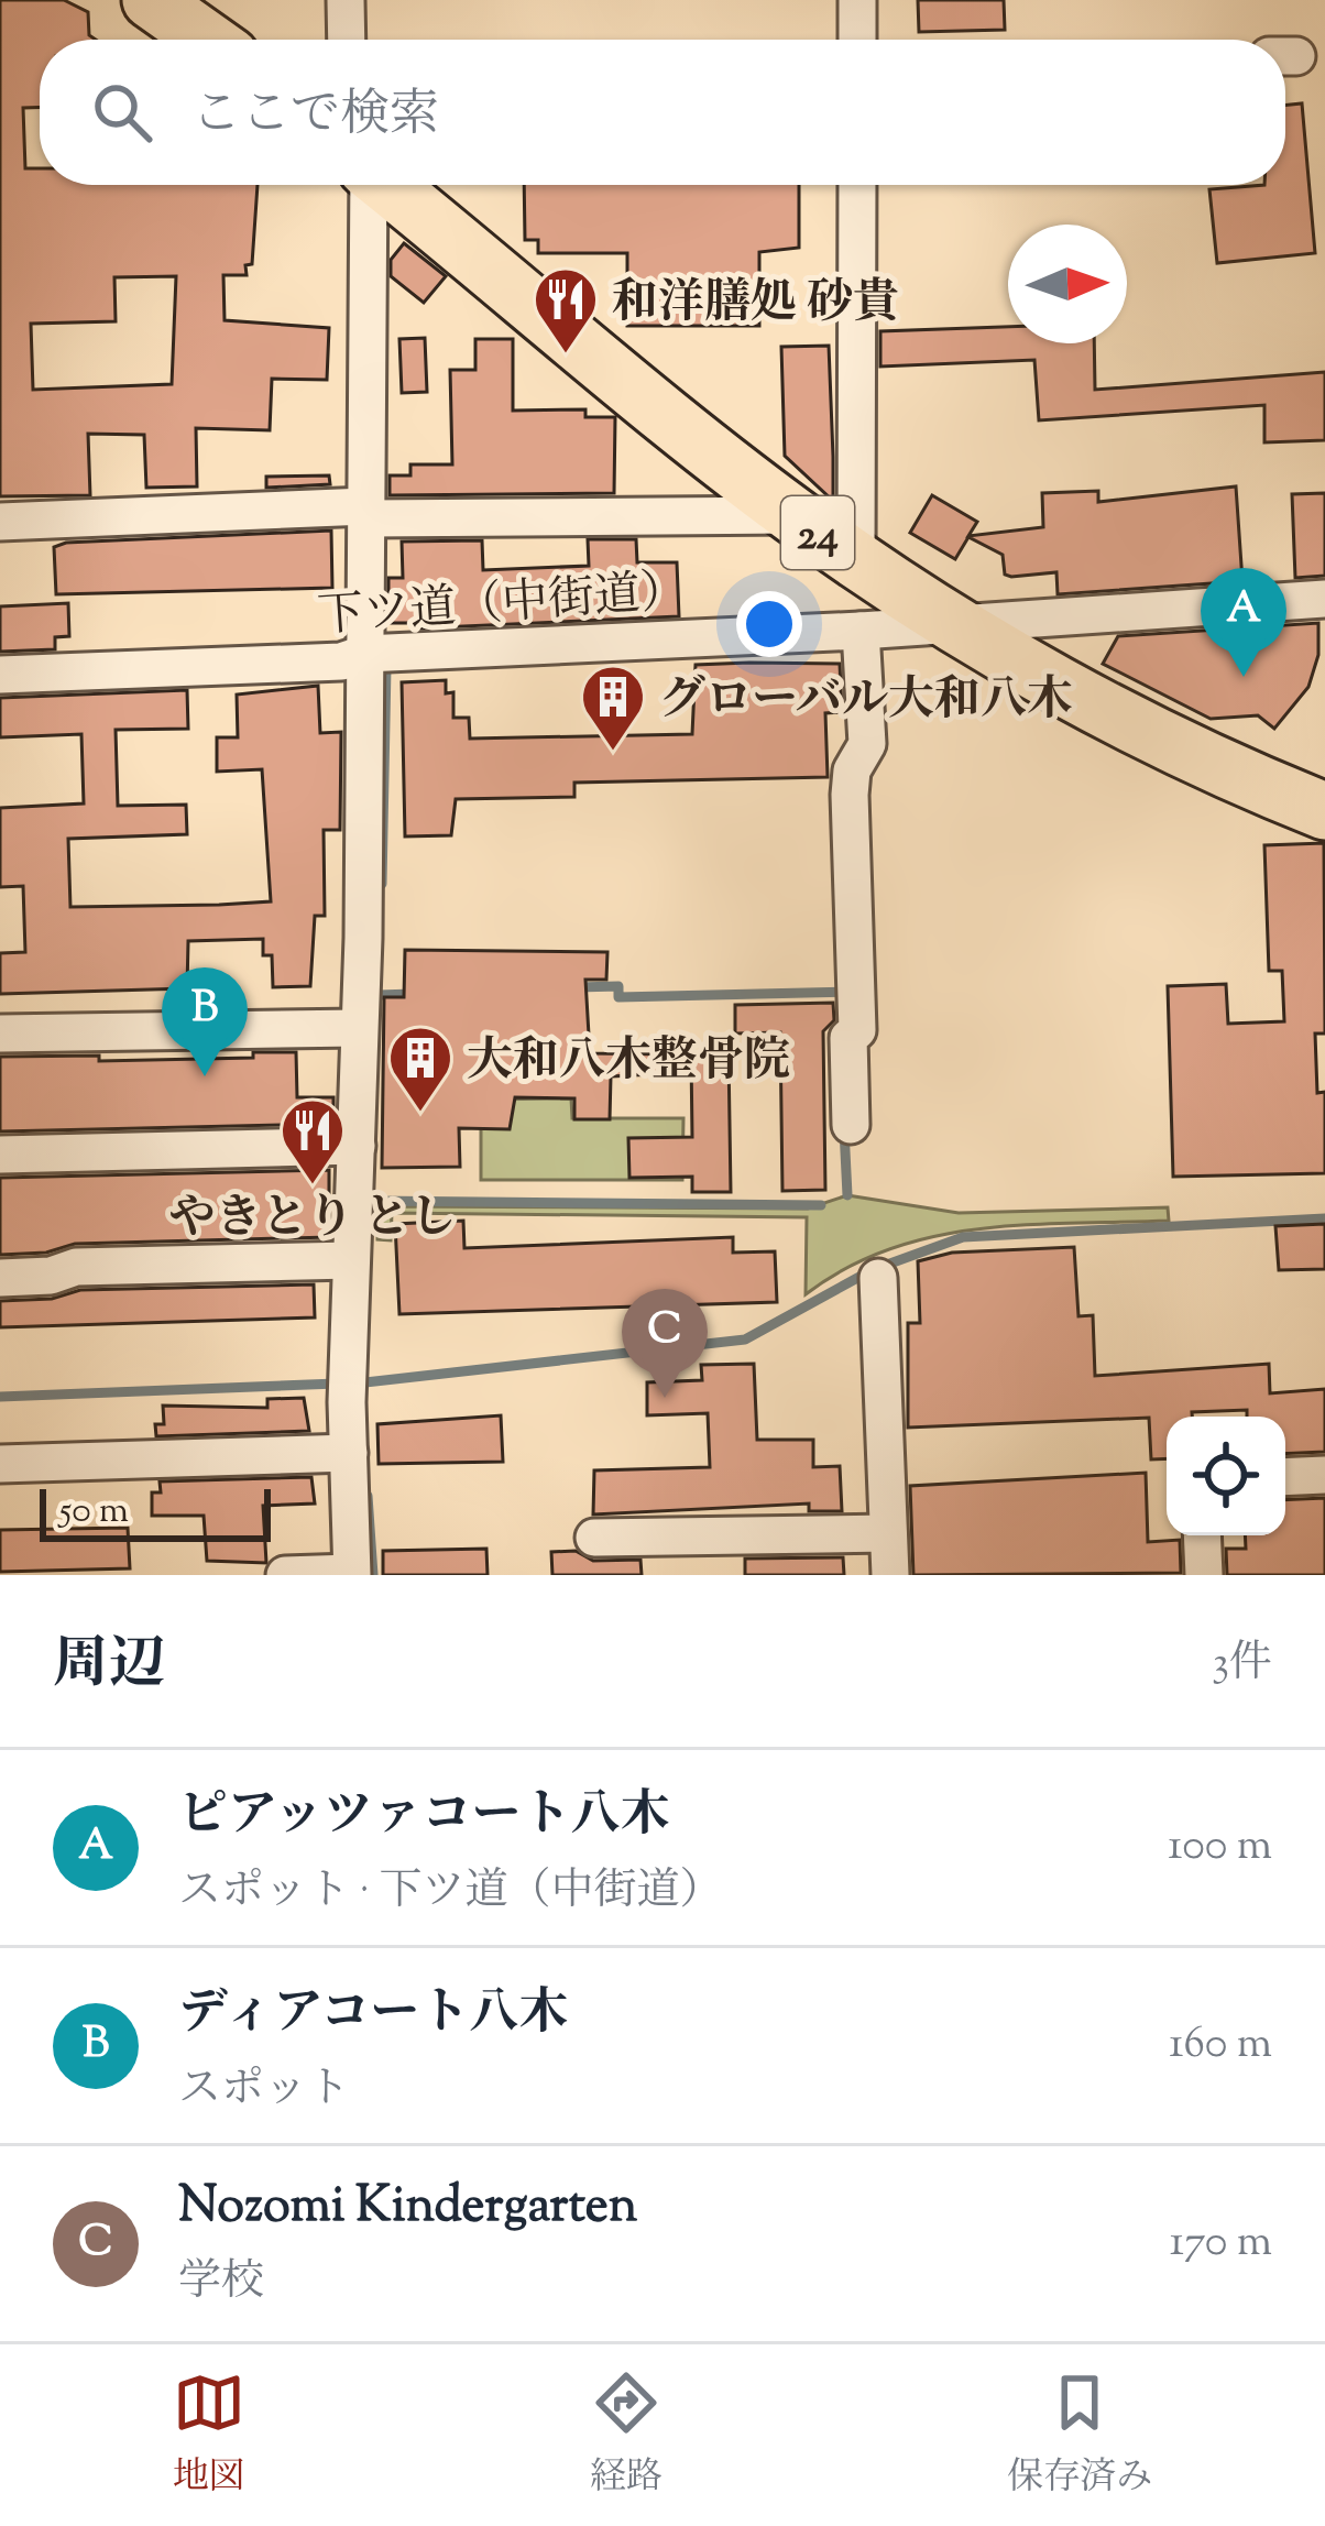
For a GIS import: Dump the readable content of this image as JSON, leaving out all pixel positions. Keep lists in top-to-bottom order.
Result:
{
  "streets": {
    "highway": ["24"],
    "street": ["下ツ道（中街道）"]
  },
  "crossings": [
    ["24", "下ツ道（中街道）"]
  ],
  "places": {
    "restaurant": ["和洋膳処 砂貴", "やきとり とし"],
    "building": ["グローバル大和八木", "大和八木整骨院"]
  },
  "scale_bar": "50 m",
  "north": "right",
  "page": {
    "search": "ここで検索",
    "pins": ["A", "B", "C"],
    "scale": "50 m",
    "heading": ["周辺", "3件"],
    "list": [
      {
        "mark": "A",
        "name": "ピアッツァコート八木",
        "note": "スポット · 下ツ道（中街道）",
        "value": "100 m"
      },
      {
        "mark": "B",
        "name": "ディアコート八木",
        "note": "スポット",
        "value": "160 m"
      },
      {
        "mark": "C",
        "name": "Nozomi Kindergarten",
        "note": "学校",
        "value": "170 m"
      }
    ],
    "nav": ["地図", "経路", "保存済み"]
  }
}
